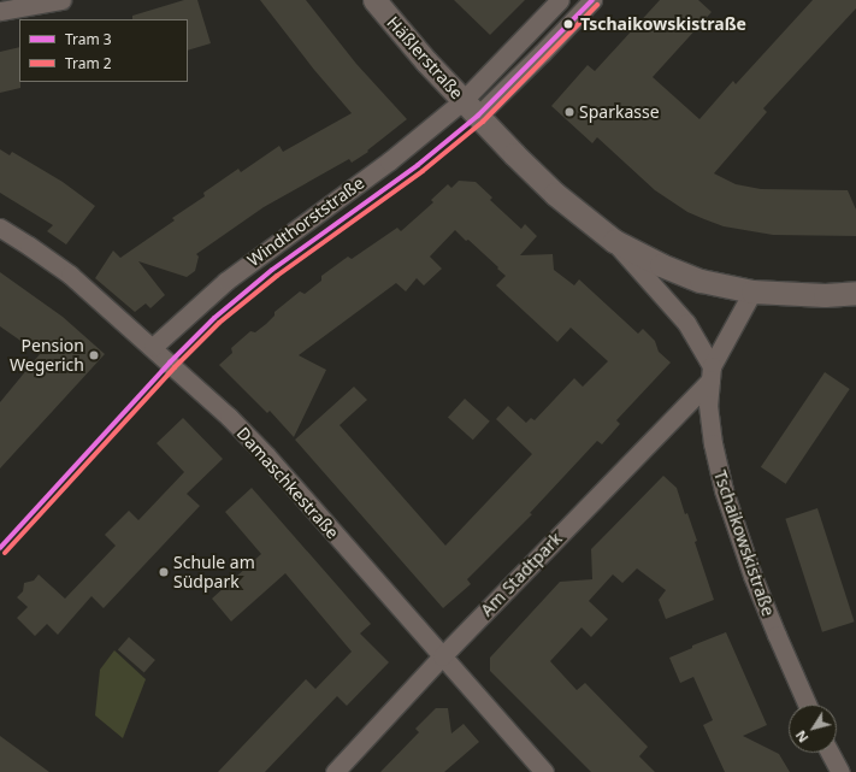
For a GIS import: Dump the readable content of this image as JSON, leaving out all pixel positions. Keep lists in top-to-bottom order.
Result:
{
  "streets": {
    "street": [
      "Häßlerstraße",
      "Windthorststraße",
      "Damaschkestraße",
      "Tschaikowskistraße",
      "Am Stadtpark"
    ]
  },
  "crossings": [
    ["Häßlerstraße", "Windthorststraße"],
    ["Windthorststraße", "Damaschkestraße"],
    ["Damaschkestraße", "Am Stadtpark"],
    ["Tschaikowskistraße", "Am Stadtpark"]
  ],
  "places": [
    "Tschaikowskistraße",
    "Sparkasse",
    "Pension Wegerich",
    "Schule am Südpark"
  ],
  "lines": ["tram line 3", "tram line 2"],
  "legend": ["Tram 3", "Tram 2"],
  "north": "bottom left"
}
